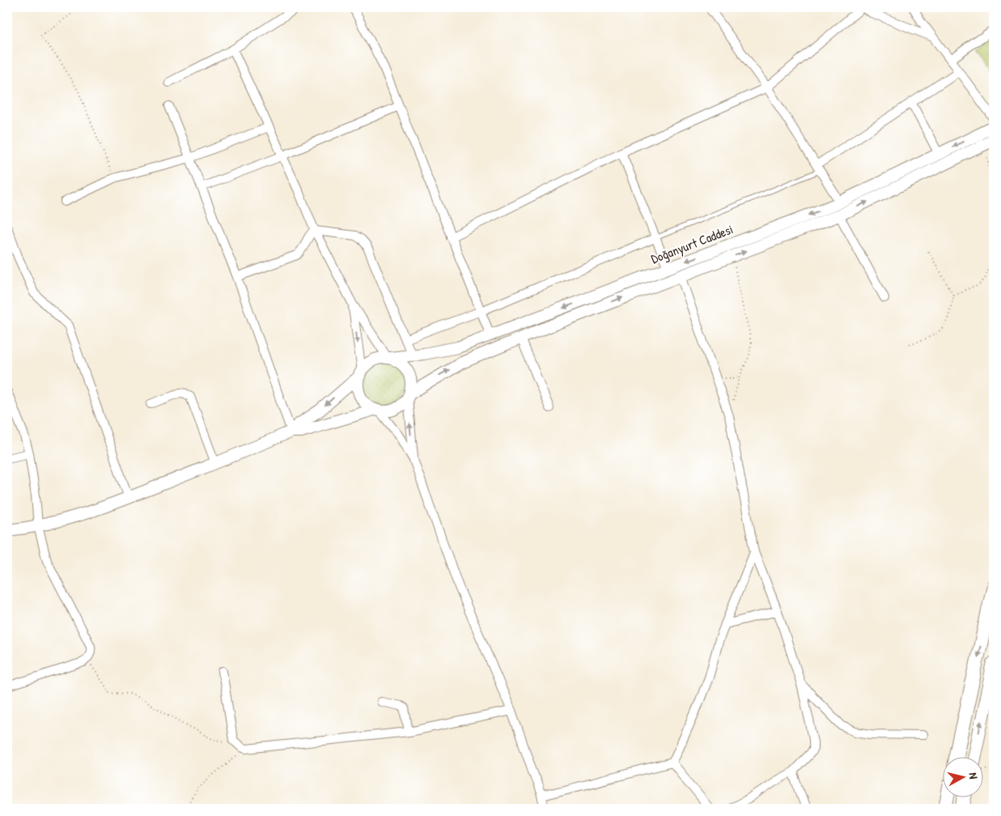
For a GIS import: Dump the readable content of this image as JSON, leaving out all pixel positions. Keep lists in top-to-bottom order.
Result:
{
  "streets": {
    "street": ["Doğanyurt Caddesi"]
  },
  "north": "right"
}
